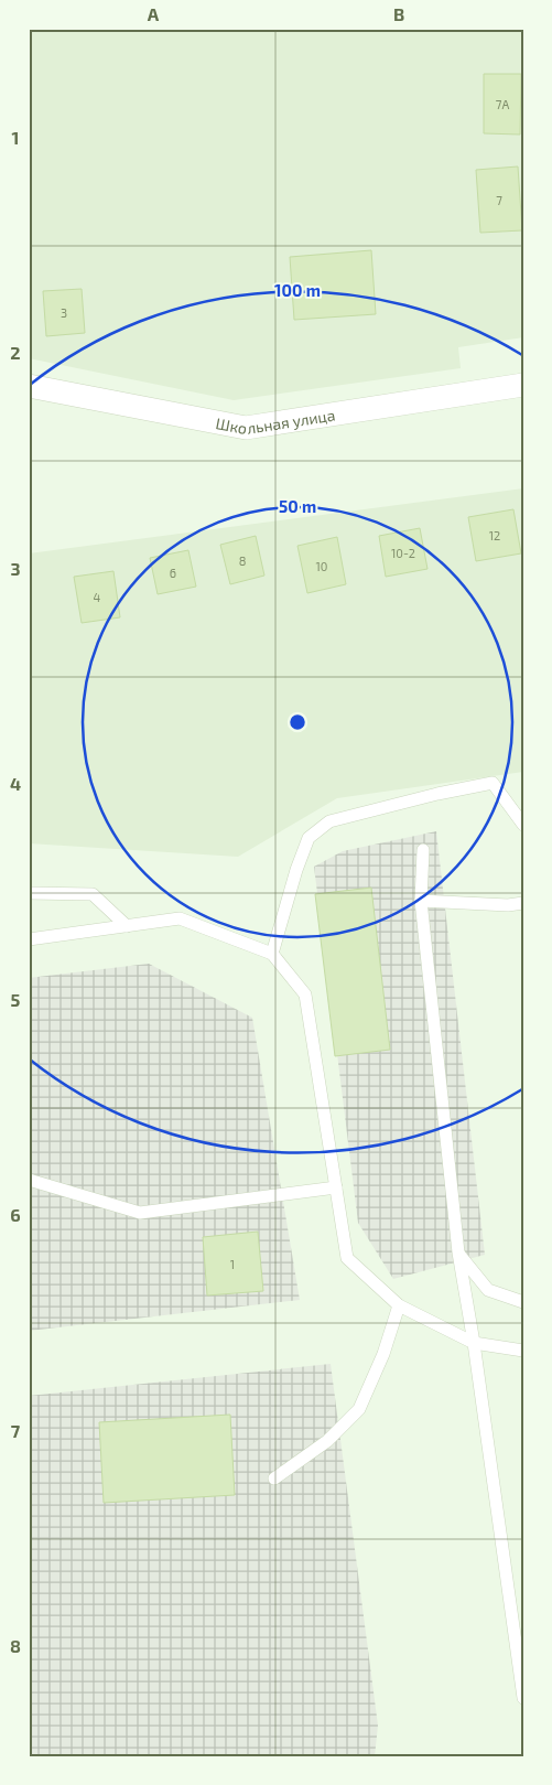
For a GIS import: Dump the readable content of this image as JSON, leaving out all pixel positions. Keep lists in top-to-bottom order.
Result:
{
  "streets": {
    "street": ["Школьная улица"]
  },
  "house_numbers": [
    "7А",
    "7",
    "3",
    "12",
    "10-2",
    "8",
    "10",
    "6",
    "4",
    "1"
  ],
  "grid": {
    "columns": ["A", "B"],
    "rows": [
      "1",
      "2",
      "3",
      "4",
      "5",
      "6",
      "7",
      "8"
    ]
  },
  "rings": ["100 m", "50 m"]
}
